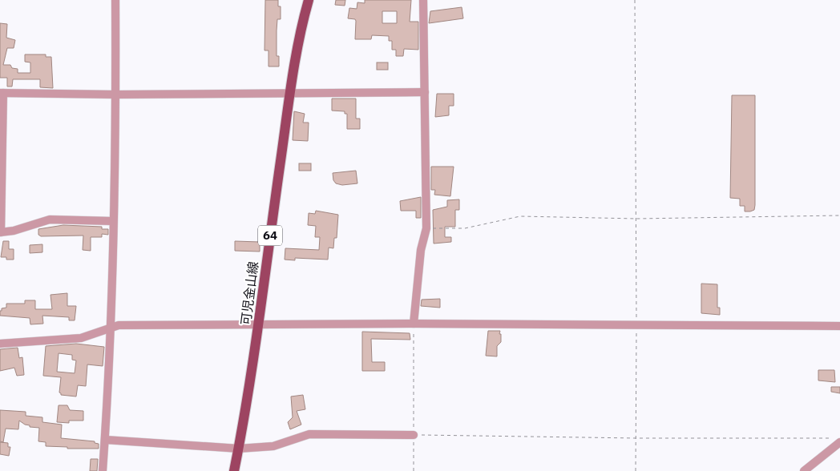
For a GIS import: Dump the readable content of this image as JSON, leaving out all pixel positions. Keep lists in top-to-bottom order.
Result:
{
  "streets": {
    "main road": ["64", "可児金山線"]
  }
}
